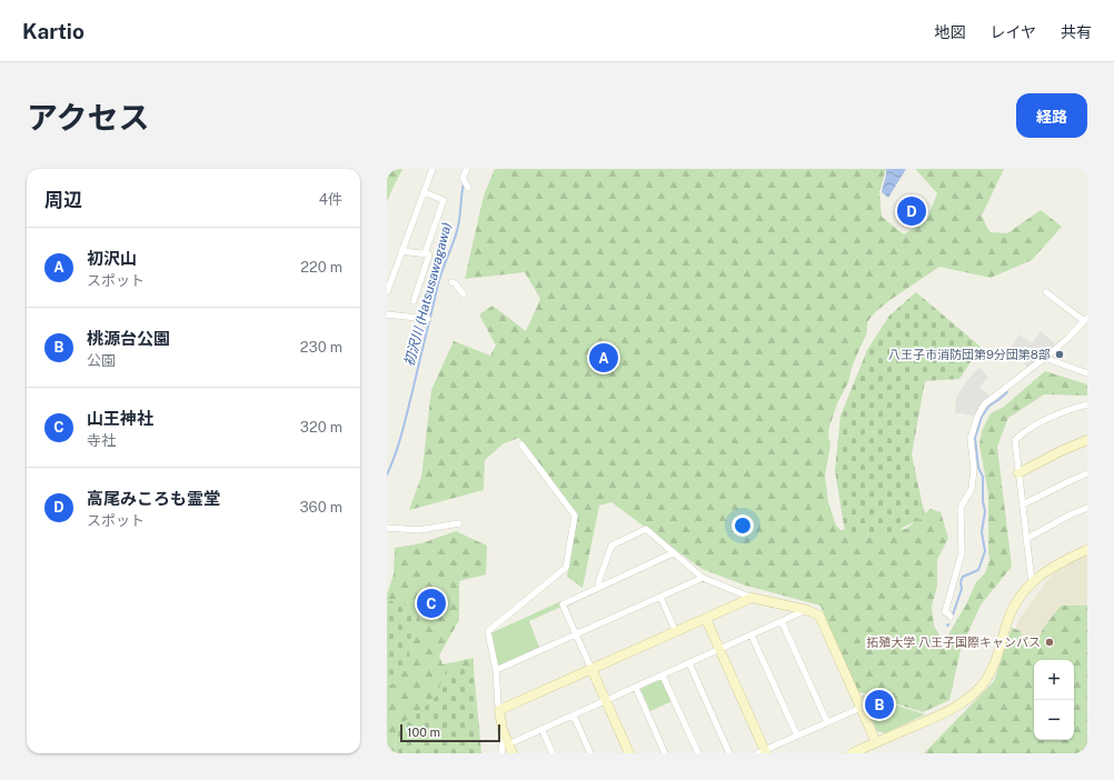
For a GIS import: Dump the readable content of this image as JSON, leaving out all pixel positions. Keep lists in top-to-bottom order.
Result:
{
  "water": ["初沢川 (Hatsusawagawa)"],
  "places": ["八王子市消防団第9分団第8部", "拓殖大学 八王子国際キャンパス"],
  "scale_bar": "100 m",
  "page": {
    "header": "Kartio",
    "nav": ["地図", "レイヤ", "共有"],
    "title": "アクセス",
    "buttons": "経路",
    "heading": ["周辺", "4件"],
    "pins": [
      "D",
      "A",
      "C",
      "B"
    ],
    "list": [
      {
        "mark": "A",
        "name": "初沢山",
        "note": "スポット",
        "value": "220 m"
      },
      {
        "mark": "B",
        "name": "桃源台公園",
        "note": "公園",
        "value": "230 m"
      },
      {
        "mark": "C",
        "name": "山王神社",
        "note": "寺社",
        "value": "320 m"
      },
      {
        "mark": "D",
        "name": "高尾みころも霊堂",
        "note": "スポット",
        "value": "360 m"
      }
    ],
    "map_buttons": ["+", "−"],
    "scale": "100 m"
  }
}
